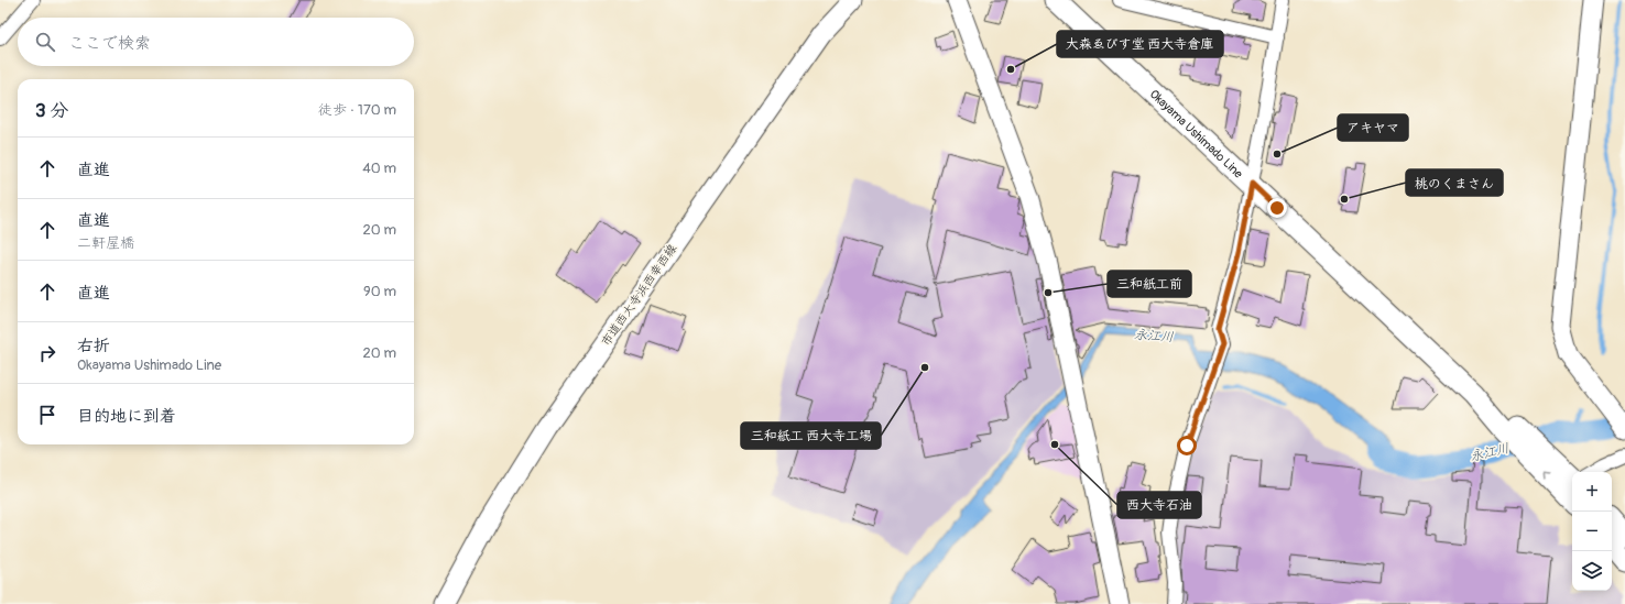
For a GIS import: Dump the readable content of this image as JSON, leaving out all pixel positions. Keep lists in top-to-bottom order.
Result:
{
  "streets": {
    "main road": ["Okayama Ushimado Line"],
    "street": ["市道西大寺浜西幸西線"]
  },
  "water": ["永江川"],
  "places": [
    "大森ゑびす堂 西大寺倉庫",
    "アキヤマ",
    "桃のくまさん",
    "三和紙工前",
    "三和紙工 西大寺工場",
    "西大寺石油"
  ],
  "page": {
    "search": "ここで検索",
    "heading": ["3 分", "徒歩 · 170 m"],
    "list": [
      ["直進", "40 m"],
      ["直進", "二軒屋橋", "20 m"],
      ["直進", "90 m"],
      ["右折", "Okayama Ushimado Line", "20 m"],
      "目的地に到着"
    ],
    "map_buttons": ["+", "−"]
  }
}
